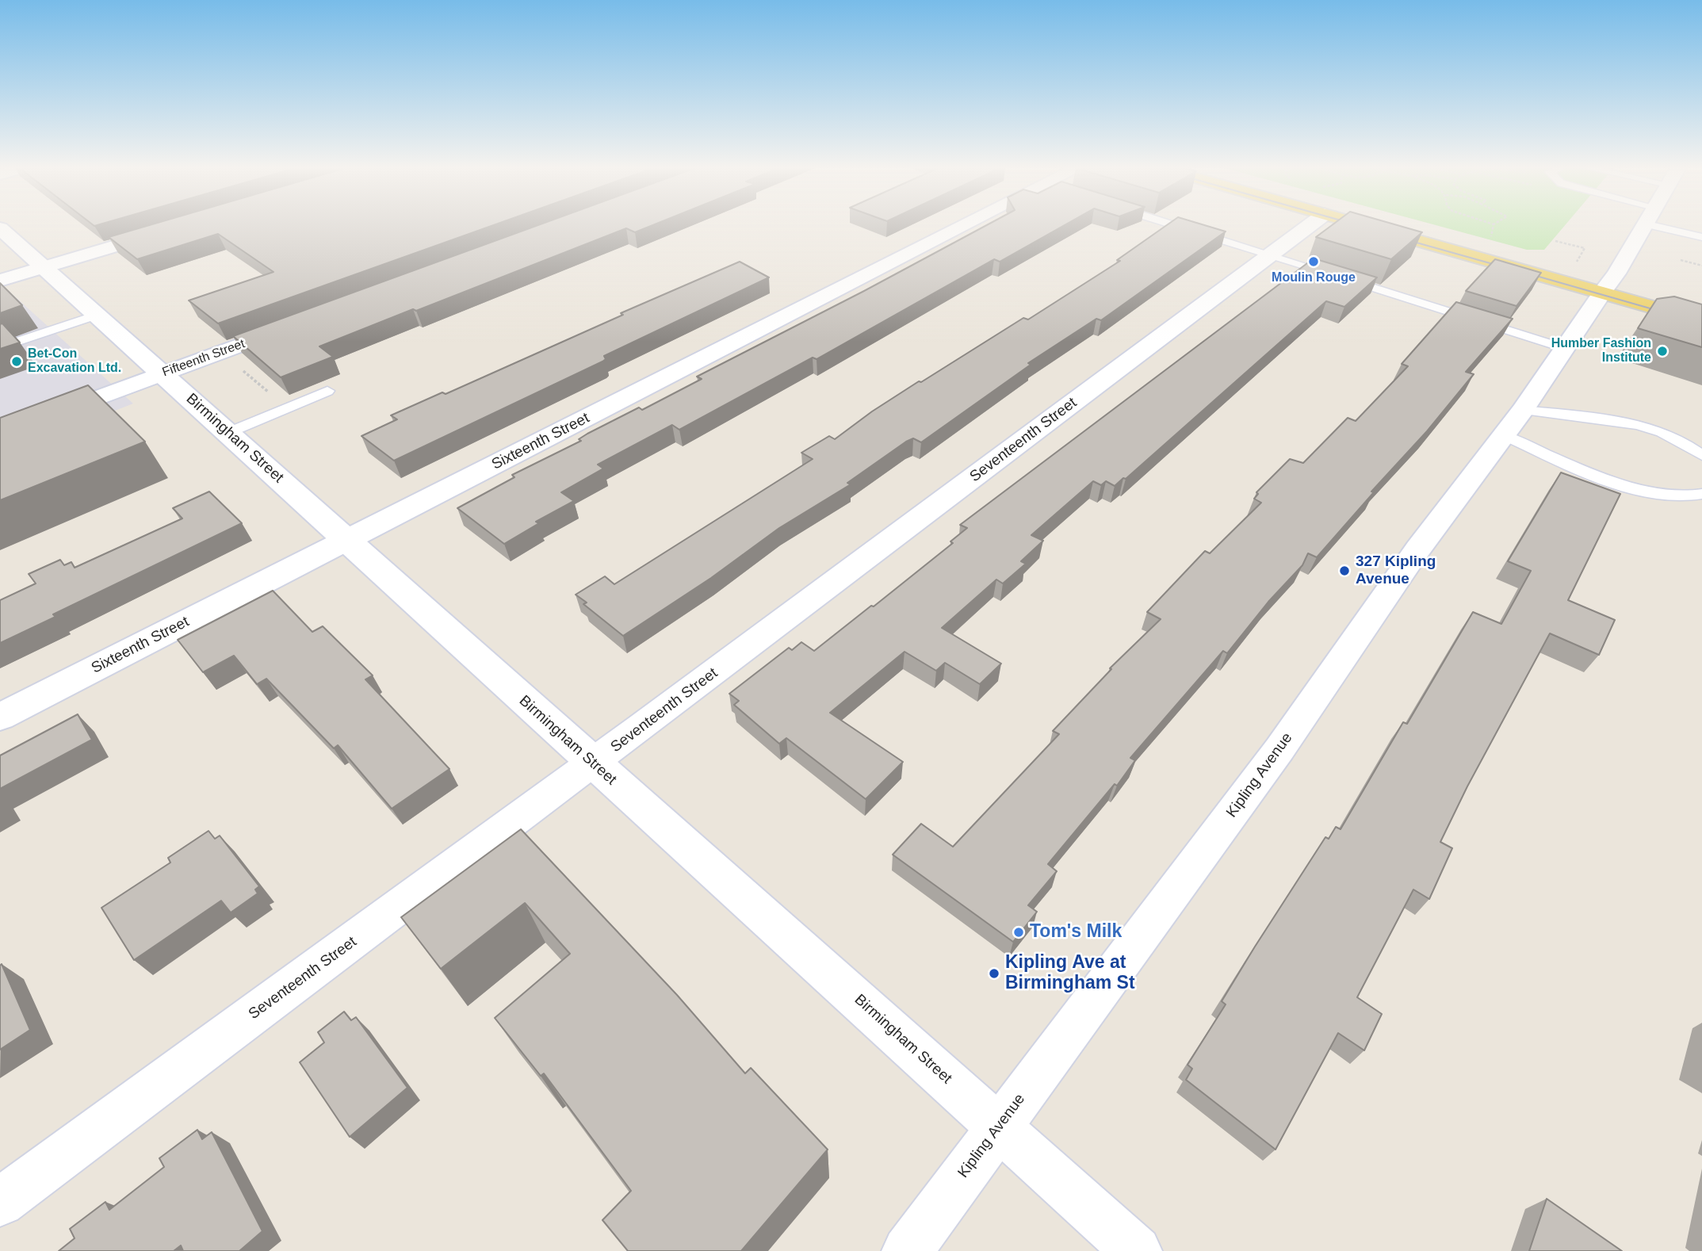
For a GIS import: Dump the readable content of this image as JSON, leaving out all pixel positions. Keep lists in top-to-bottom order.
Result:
{
  "streets": {
    "street": [
      "Fifteenth Street",
      "Birmingham Street",
      "Seventeenth Street",
      "Sixteenth Street",
      "Kipling Avenue"
    ]
  },
  "crossings": [
    ["Fifteenth Street", "Birmingham Street"],
    ["Birmingham Street", "Seventeenth Street"],
    ["Birmingham Street", "Sixteenth Street"],
    ["Birmingham Street", "Kipling Avenue"]
  ],
  "places": [
    "Moulin Rouge",
    "Humber Fashion Institute",
    "Bet-Con Excavation Ltd.",
    "327 Kipling Avenue",
    "Tom's Milk",
    "Kipling Ave at Birmingham St"
  ]
}
